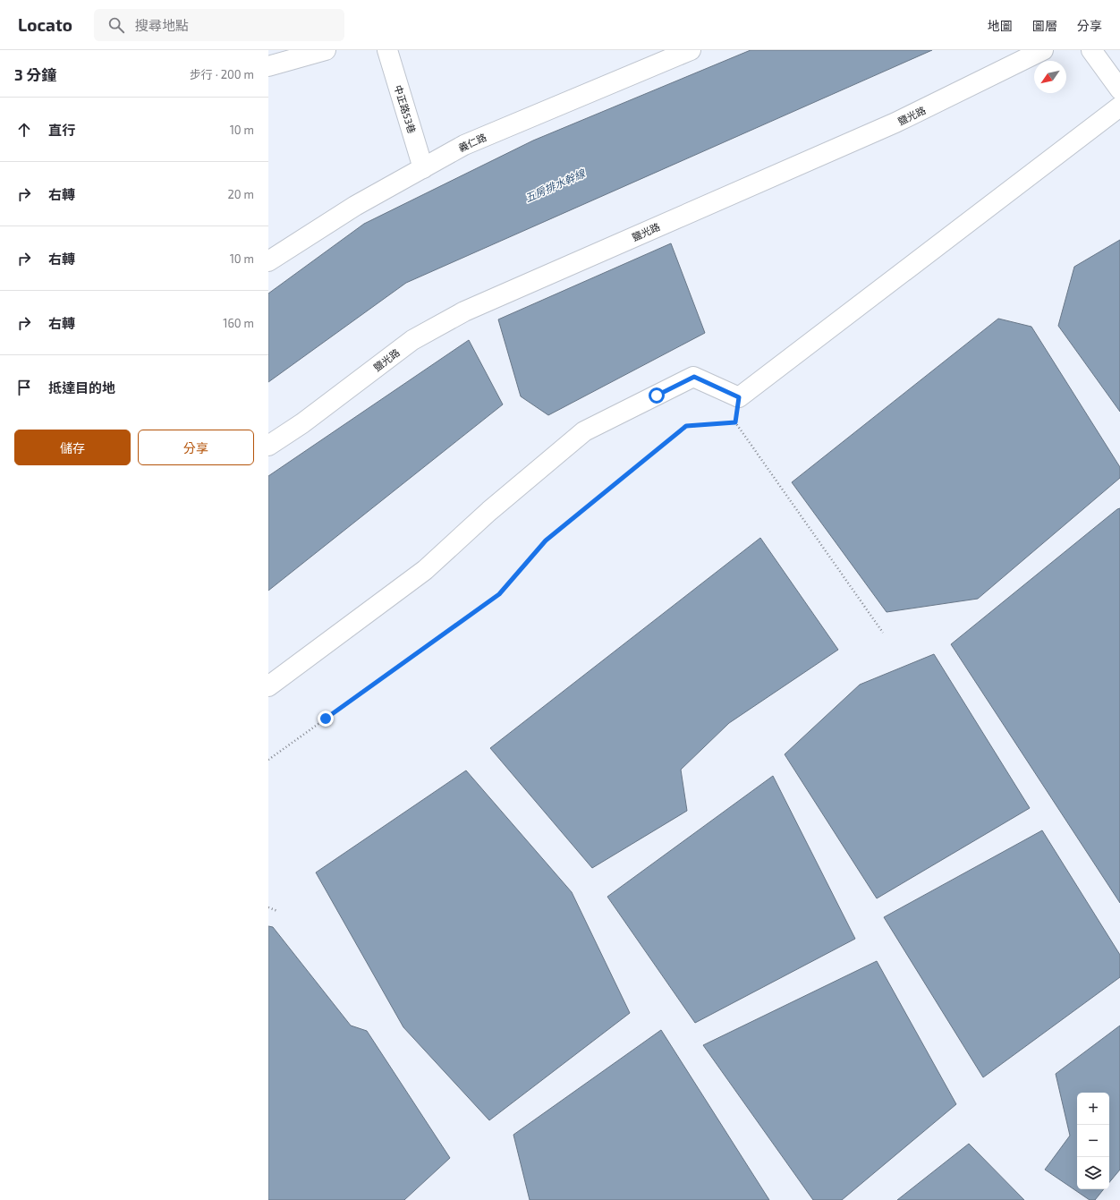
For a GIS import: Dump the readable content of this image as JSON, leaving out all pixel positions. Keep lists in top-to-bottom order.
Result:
{
  "streets": {
    "street": ["中正路53巷", "鹽光路", "義仁路"]
  },
  "crossings": [
    ["中正路53巷", "義仁路"]
  ],
  "water": ["五房排水幹線"],
  "north": "bottom left",
  "page": {
    "header": "Locato",
    "search": "搜尋地點",
    "nav": ["地圖", "圖層", "分享"],
    "heading": ["3 分鐘", "步行 · 200 m"],
    "list": [
      ["直行", "10 m"],
      ["右轉", "20 m"],
      ["右轉", "10 m"],
      ["右轉", "160 m"],
      "抵達目的地"
    ],
    "buttons": ["儲存", "分享"],
    "map_buttons": ["+", "−"]
  }
}
